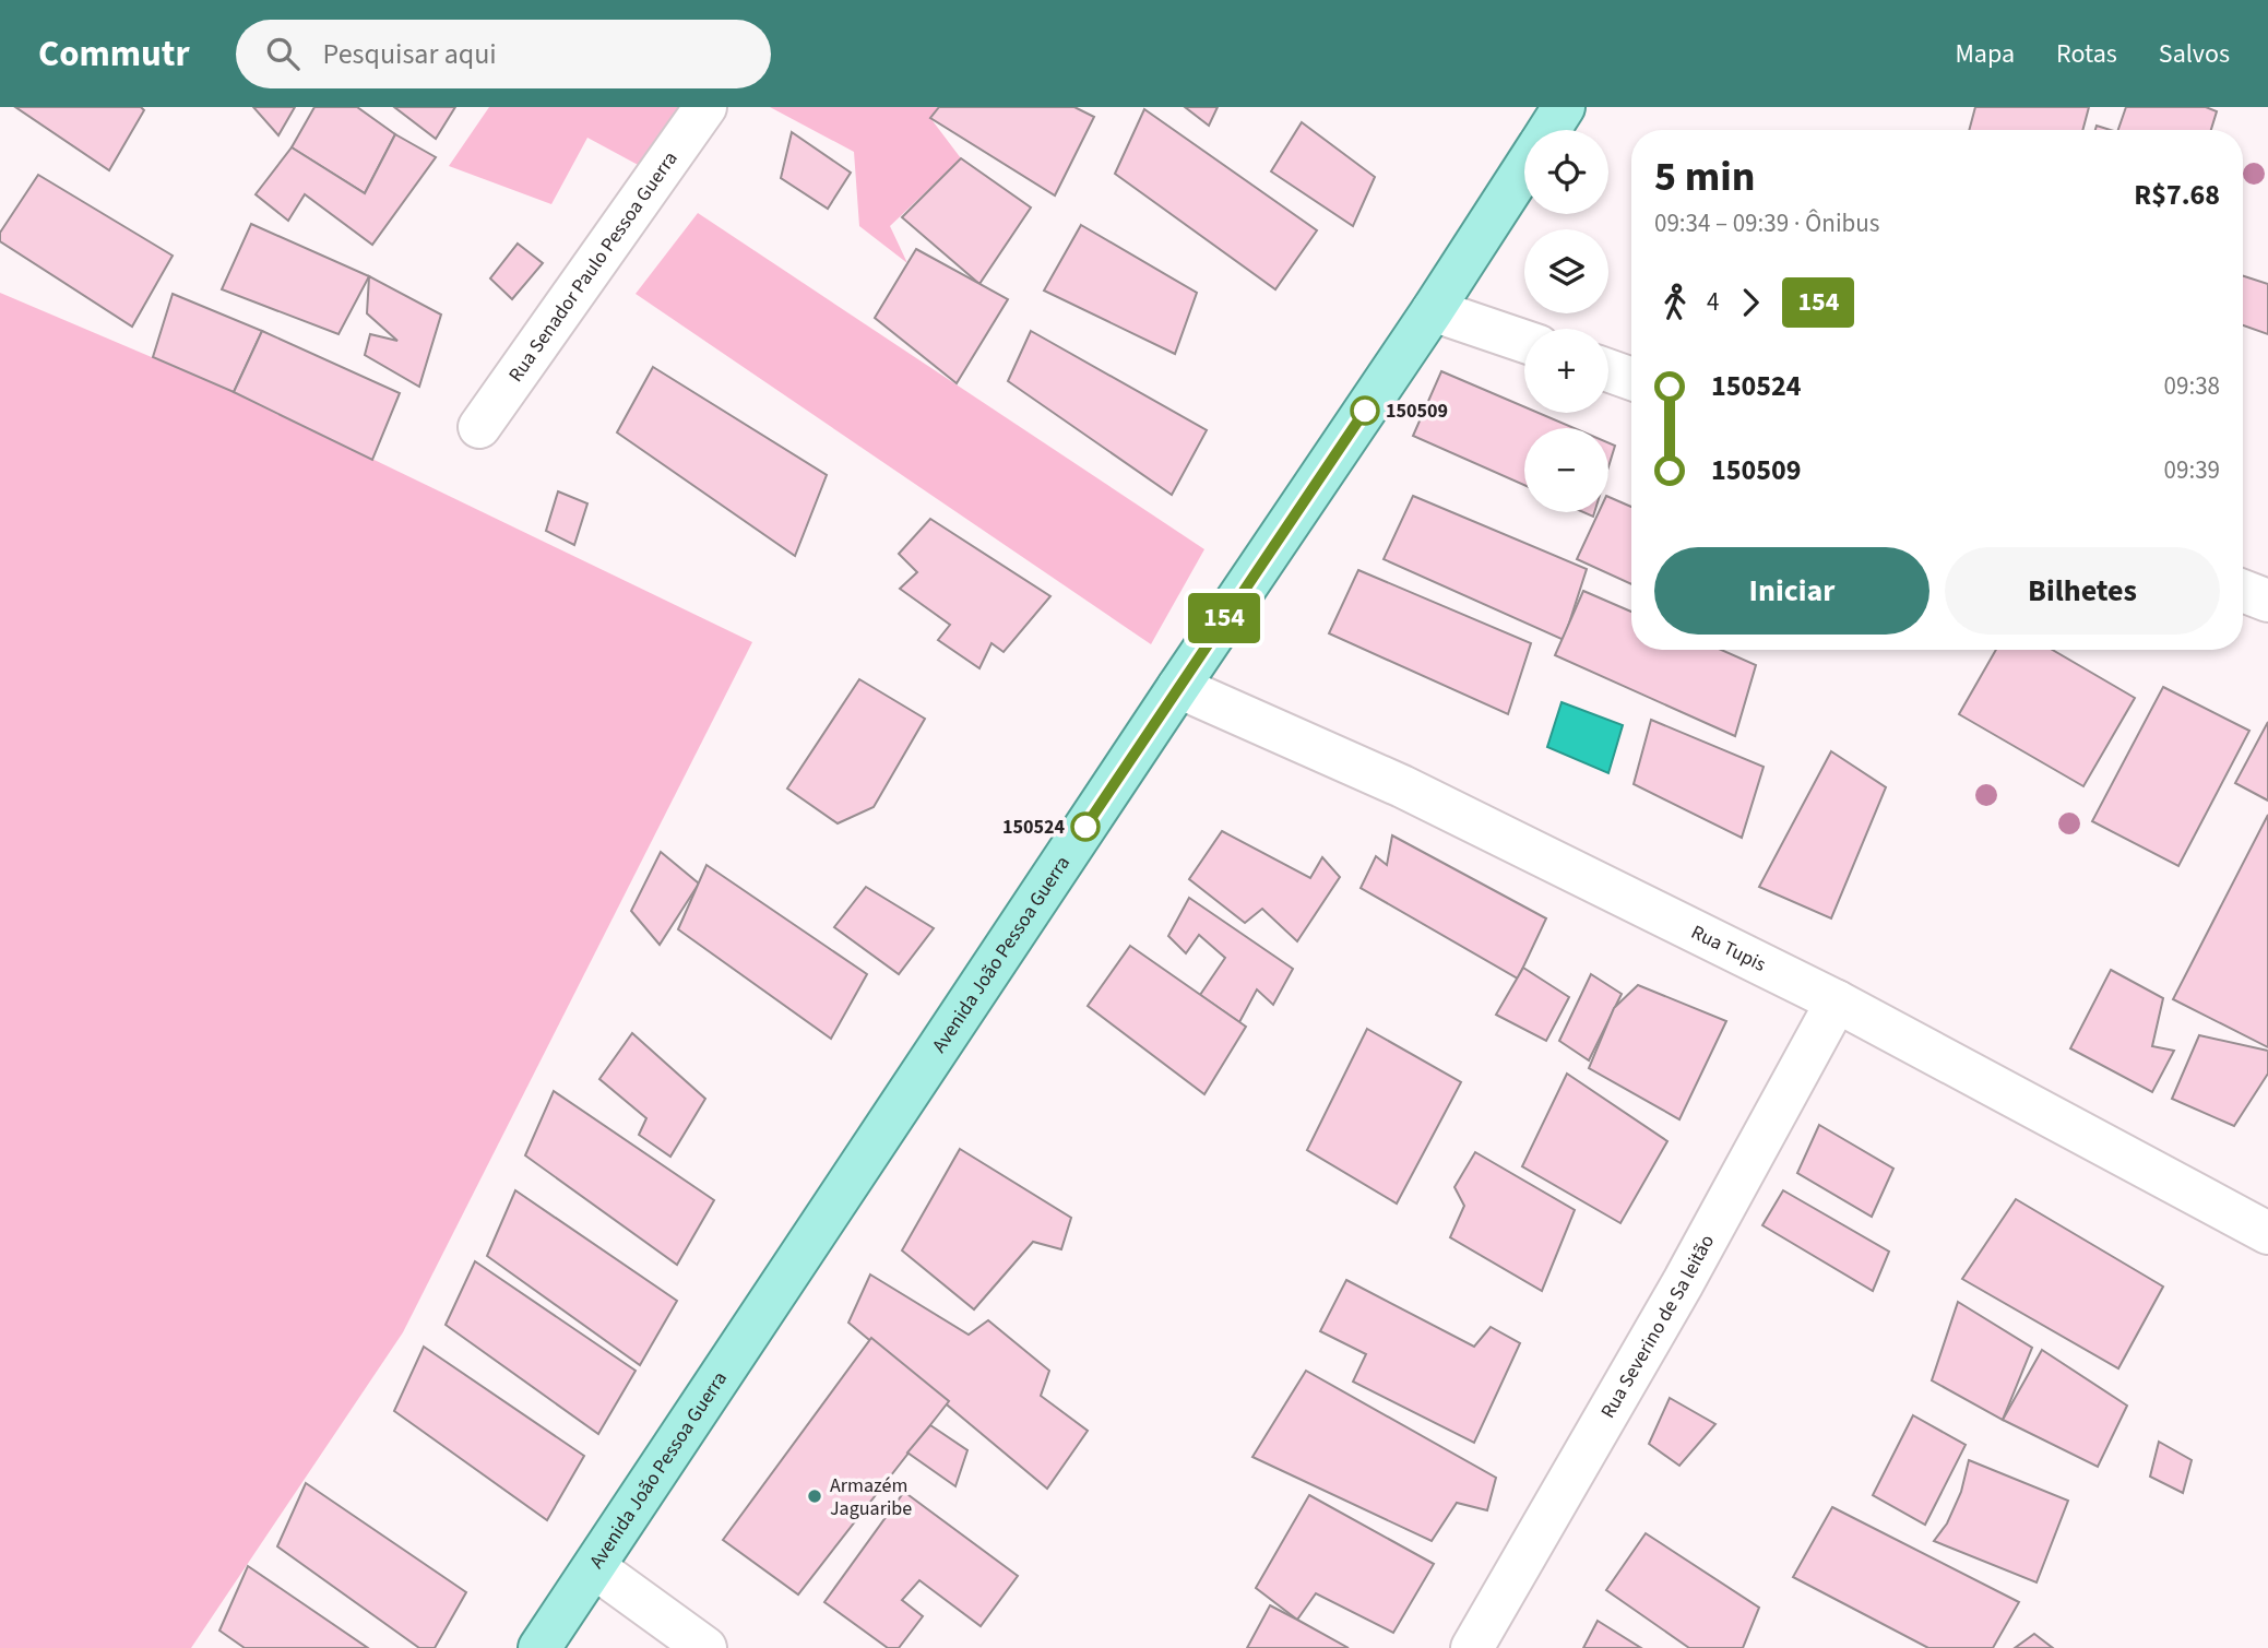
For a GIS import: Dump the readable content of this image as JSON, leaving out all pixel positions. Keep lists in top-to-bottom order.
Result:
{
  "streets": {
    "main road": ["Avenida João Pessoa Guerra"],
    "street": ["Rua Senador Paulo Pessoa Guerra", "Rua Tupis", "Rua Severino de Sa leitão"]
  },
  "crossings": [
    ["Rua Tupis", "Avenida João Pessoa Guerra"],
    ["Rua Tupis", "Rua Severino de Sa leitão"]
  ],
  "places": ["150509", "150524", "Armazém Jaguaribe"],
  "lines": ["bus line 154"],
  "page": {
    "header": "Commutr",
    "search": "Pesquisar aqui",
    "nav": ["Mapa", "Rotas", "Salvos"],
    "on_map": "154",
    "map_buttons": ["+", "−"],
    "heading": ["5 min", "09:34 – 09:39 · Ônibus", "R$7.68"],
    "legs": ["4", "154"],
    "list": [
      {
        "name": "150524",
        "value": "09:38"
      },
      {
        "name": "150509",
        "value": "09:39"
      }
    ],
    "buttons": ["Iniciar", "Bilhetes"]
  }
}
